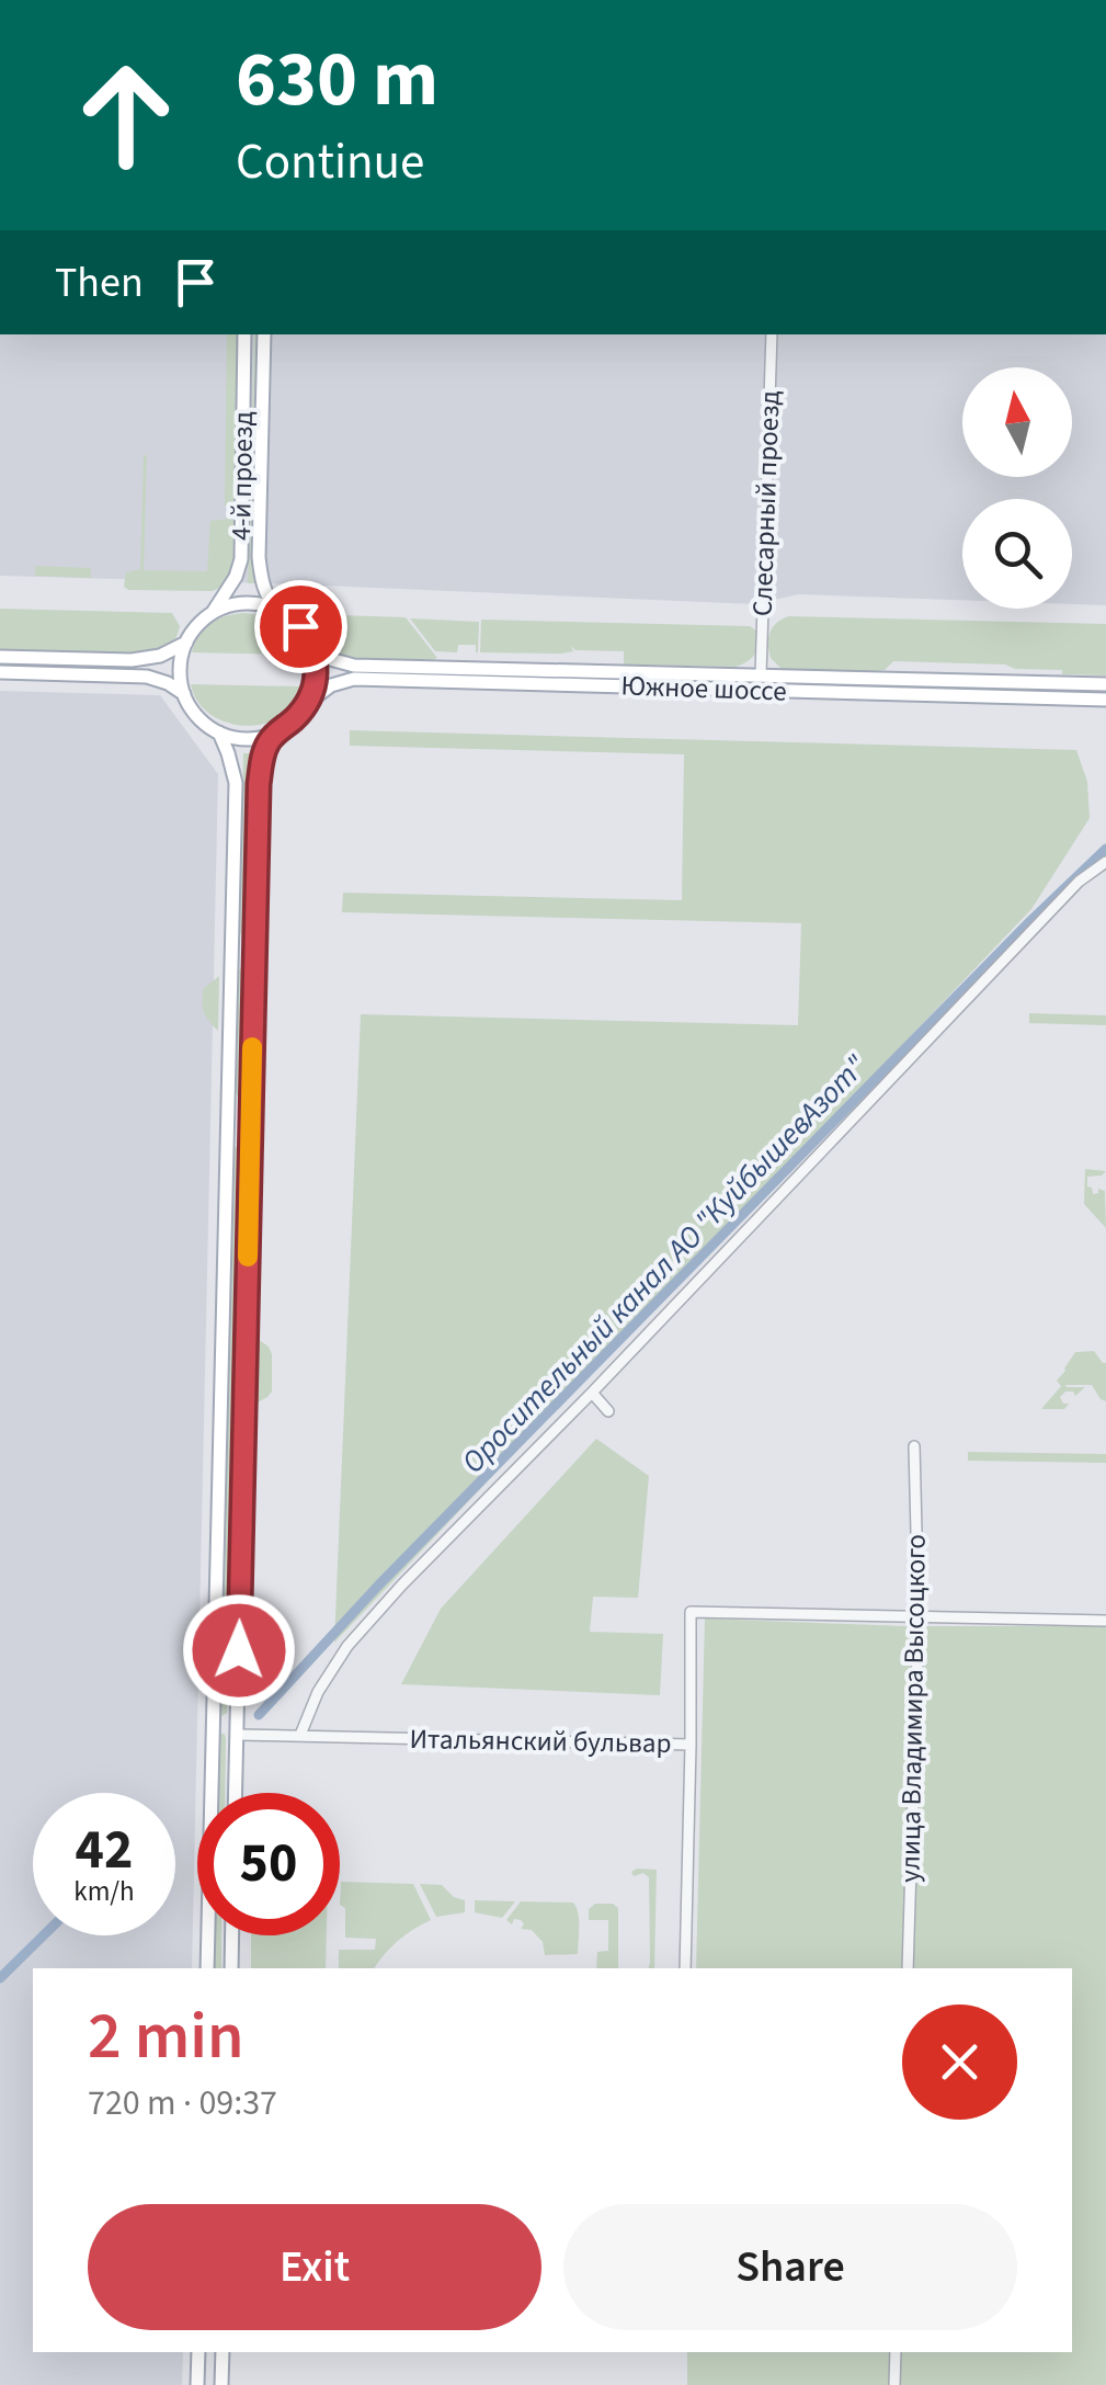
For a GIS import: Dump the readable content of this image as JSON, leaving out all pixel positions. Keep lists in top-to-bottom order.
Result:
{
  "streets": {
    "main road": ["4-й проезд", "Южное шоссе"],
    "street": ["Слесарный проезд", "улица Владимира Высоцкого", "Итальянский бульвар"]
  },
  "crossings": [
    ["4-й проезд", "Южное шоссе"],
    ["Слесарный проезд", "Южное шоссе"],
    ["улица Владимира Высоцкого", "Итальянский бульвар"]
  ],
  "water": ["Оросительный канал АО \"КуйбышевАзот\""],
  "north": "top",
  "page": {
    "turn": ["630 m", "Continue"],
    "then": "Then",
    "speed": "42 km/h",
    "limit": "50",
    "heading": ["2 min", "720 m · 09:37"],
    "buttons": ["Exit", "Share"]
  }
}
